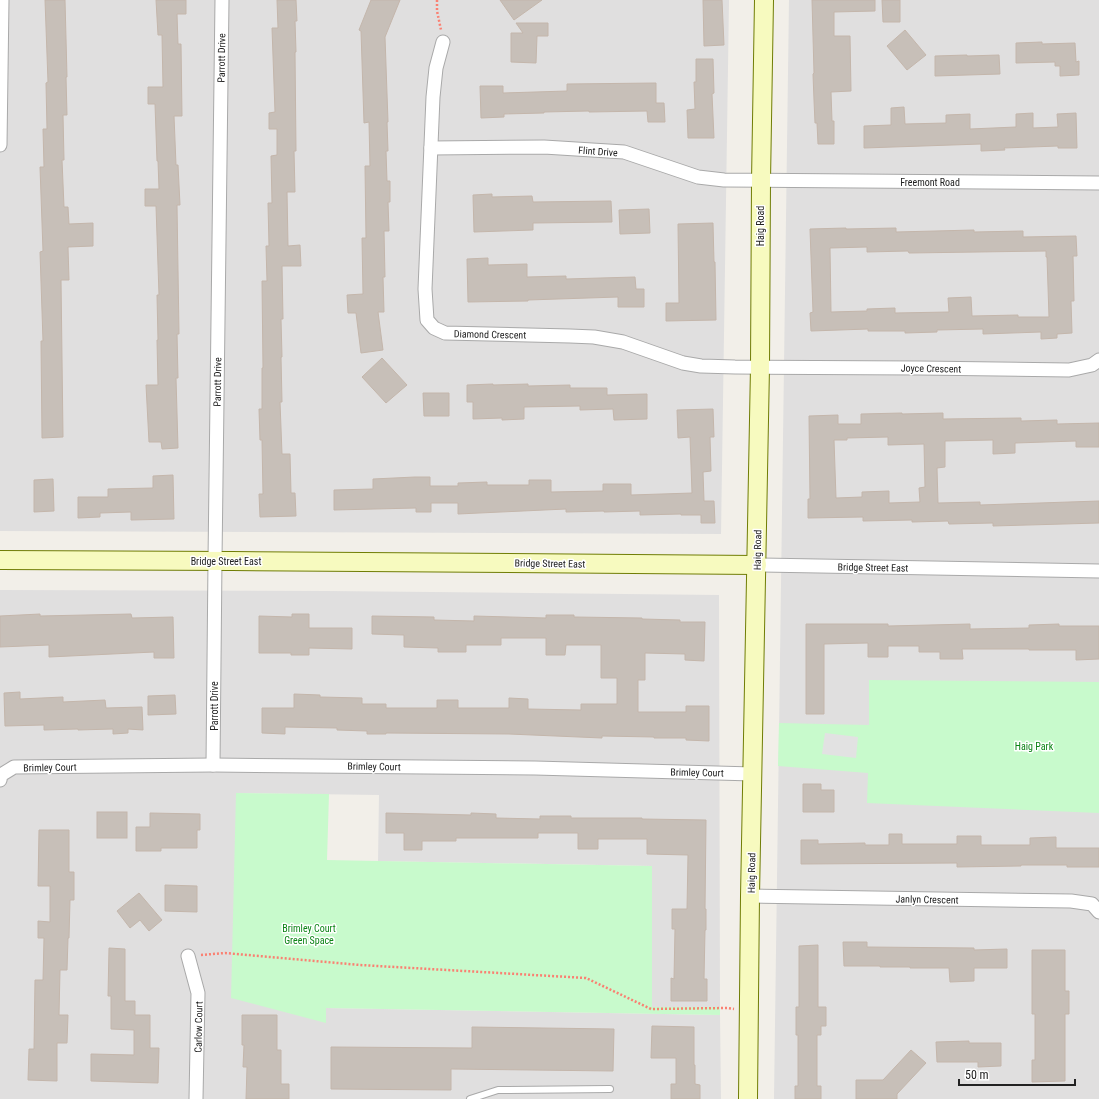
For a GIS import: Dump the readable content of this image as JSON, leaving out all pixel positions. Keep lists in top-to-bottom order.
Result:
{
  "streets": {
    "street": [
      "Parrott Drive",
      "Flint Drive",
      "Freemont Road",
      "Haig Road",
      "Diamond Crescent",
      "Joyce Crescent",
      "Bridge Street East",
      "Brimley Court",
      "Janlyn Crescent",
      "Carlow Court"
    ]
  },
  "crossings": [
    ["Parrott Drive", "Bridge Street East"],
    ["Parrott Drive", "Brimley Court"],
    ["Flint Drive", "Freemont Road"],
    ["Flint Drive", "Haig Road"],
    ["Flint Drive", "Diamond Crescent"],
    ["Freemont Road", "Haig Road"],
    ["Haig Road", "Diamond Crescent"],
    ["Haig Road", "Joyce Crescent"],
    ["Haig Road", "Bridge Street East"],
    ["Haig Road", "Brimley Court"],
    ["Haig Road", "Janlyn Crescent"],
    ["Diamond Crescent", "Joyce Crescent"]
  ],
  "parks": ["Haig Park", "Brimley Court Green Space"],
  "scale_bar": "50 m"
}
